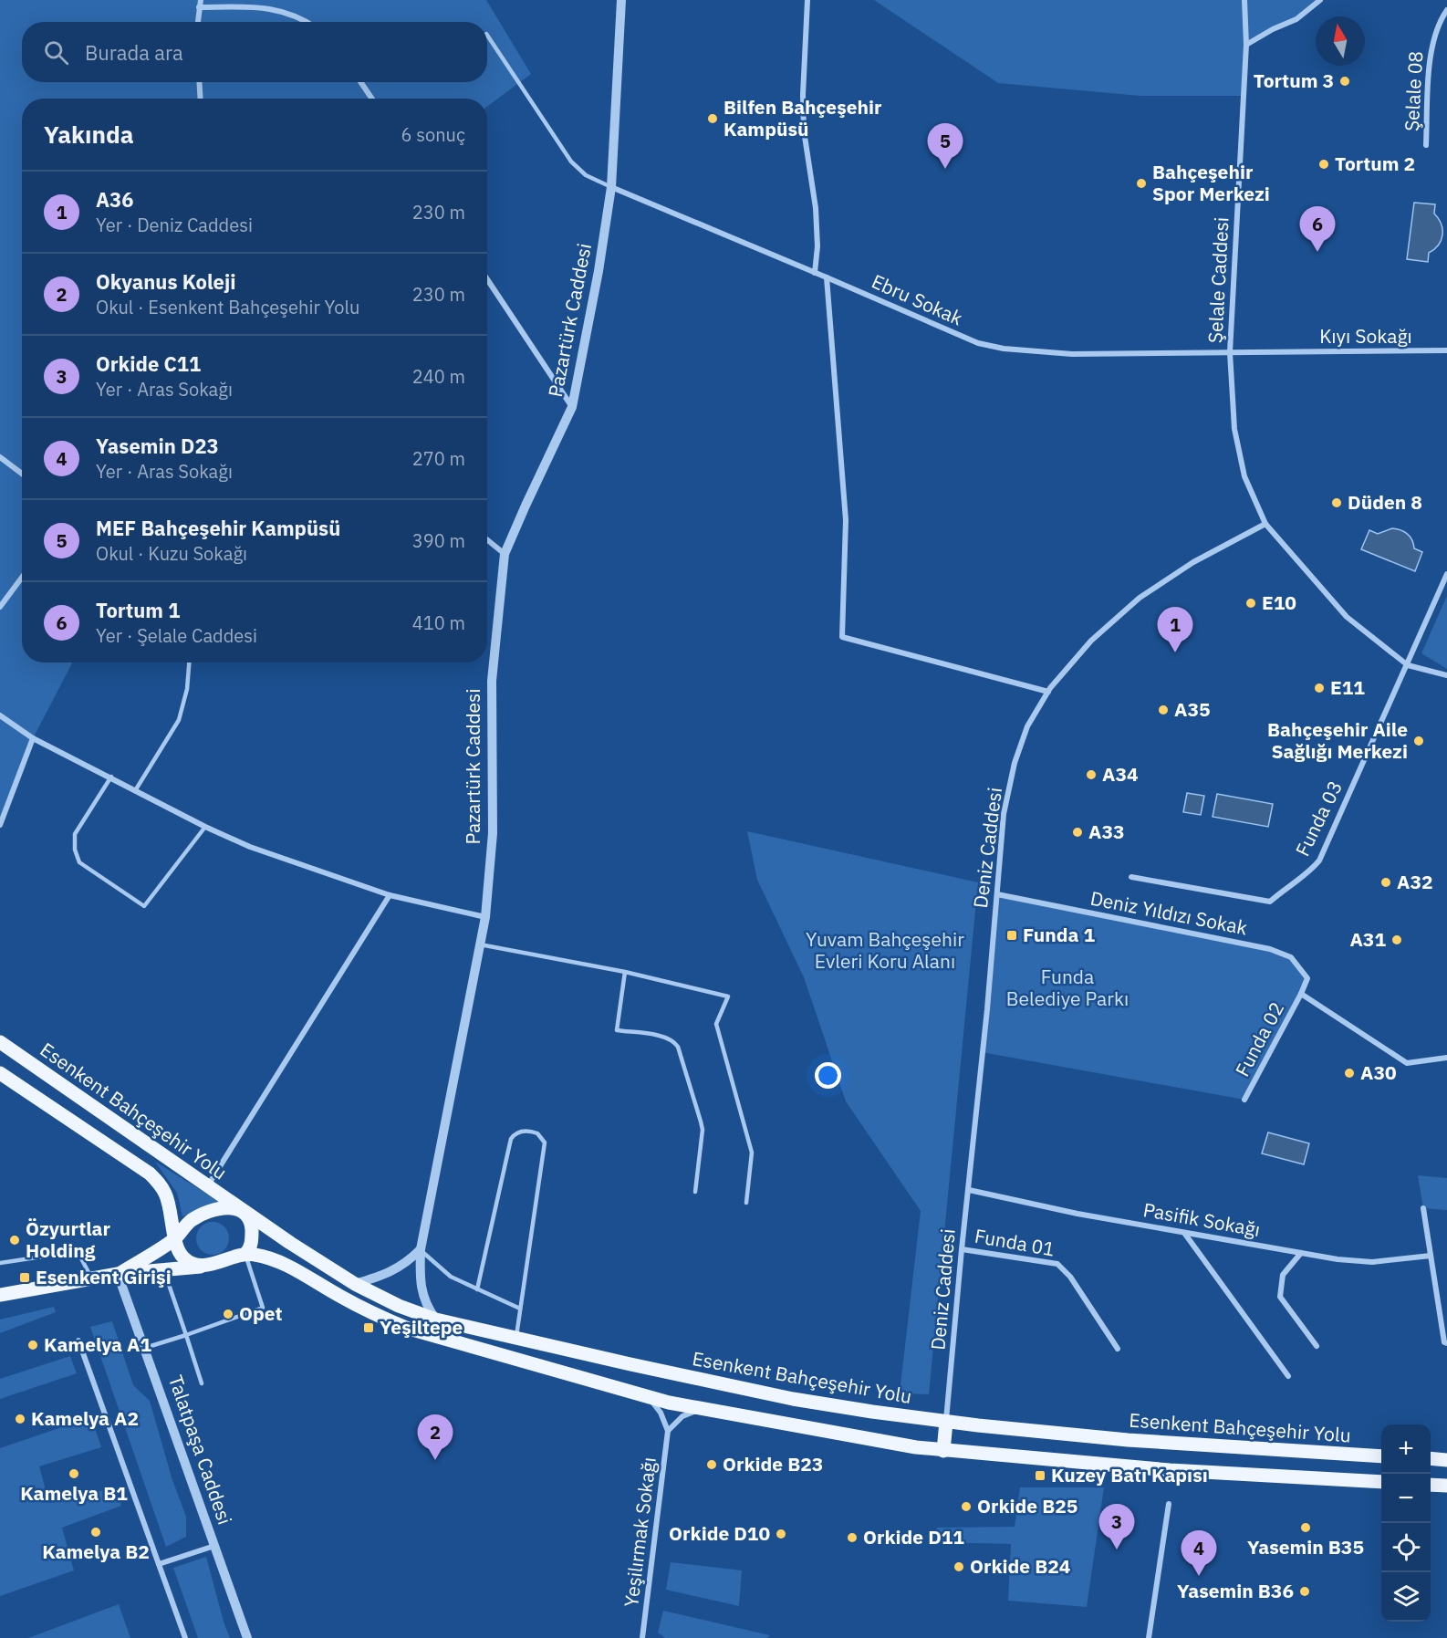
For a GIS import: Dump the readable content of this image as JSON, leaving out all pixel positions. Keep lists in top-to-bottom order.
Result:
{
  "streets": {
    "main road": ["Esenkent Bahçeşehir Yolu"],
    "street": [
      "Şelale 08",
      "Şelale Caddesi",
      "Ebru Sokak",
      "Pazartürk Caddesi",
      "Kıyı Sokağı",
      "Funda 03",
      "Deniz Caddesi",
      "Deniz Yıldızı Sokak",
      "Funda 02",
      "Pasifik Sokağı",
      "Funda 01",
      "Talatpaşa Caddesi",
      "Yeşilırmak Sokağı"
    ]
  },
  "crossings": [
    ["Şelale Caddesi", "Ebru Sokak"],
    ["Şelale Caddesi", "Funda 03"],
    ["Şelale Caddesi", "Deniz Caddesi"],
    ["Ebru Sokak", "Pazartürk Caddesi"],
    ["Ebru Sokak", "Kıyı Sokağı"],
    ["Pazartürk Caddesi", "Esenkent Bahçeşehir Yolu"],
    ["Deniz Caddesi", "Deniz Yıldızı Sokak"],
    ["Deniz Caddesi", "Esenkent Bahçeşehir Yolu"],
    ["Deniz Caddesi", "Pasifik Sokağı"],
    ["Deniz Caddesi", "Funda 01"],
    ["Deniz Yıldızı Sokak", "Funda 02"],
    ["Esenkent Bahçeşehir Yolu", "Talatpaşa Caddesi"]
  ],
  "parks": ["Yuvam Bahçeşehir Evleri Koru Alanı", "Funda Belediye Parkı"],
  "places": {
    "other": [
      "Tortum 3",
      "Bilfen Bahçeşehir Kampüsü",
      "Tortum 2",
      "Bahçeşehir Spor Merkezi",
      "Düden 8",
      "E10",
      "E11",
      "A35",
      "Bahçeşehir Aile Sağlığı Merkezi",
      "A34",
      "A33",
      "A32",
      "A31",
      "A30",
      "Özyurtlar Holding",
      "Opet",
      "Kamelya A1",
      "Kamelya A2",
      "Orkide B23",
      "Kamelya B1",
      "Orkide B25",
      "Yasemin B35",
      "Kamelya B2",
      "Orkide D10",
      "Orkide D11",
      "Orkide B24",
      "Yasemin B36"
    ],
    "transit": [
      "Funda 1",
      "Esenkent Girişi",
      "Yeşiltepe",
      "Kuzey Batı Kapısı"
    ]
  },
  "north": "top",
  "page": {
    "search": "Burada ara",
    "heading": ["Yakında", "6 sonuç"],
    "pins": [
      "5",
      "6",
      "1",
      "2",
      "3",
      "4"
    ],
    "list": [
      {
        "mark": "1",
        "name": "A36",
        "note": "Yer · Deniz Caddesi",
        "value": "230 m"
      },
      {
        "mark": "2",
        "name": "Okyanus Koleji",
        "note": "Okul · Esenkent Bahçeşehir Yolu",
        "value": "230 m"
      },
      {
        "mark": "3",
        "name": "Orkide C11",
        "note": "Yer · Aras Sokağı",
        "value": "240 m"
      },
      {
        "mark": "4",
        "name": "Yasemin D23",
        "note": "Yer · Aras Sokağı",
        "value": "270 m"
      },
      {
        "mark": "5",
        "name": "MEF Bahçeşehir Kampüsü",
        "note": "Okul · Kuzu Sokağı",
        "value": "390 m"
      },
      {
        "mark": "6",
        "name": "Tortum 1",
        "note": "Yer · Şelale Caddesi",
        "value": "410 m"
      }
    ],
    "map_buttons": ["+", "−"]
  }
}
